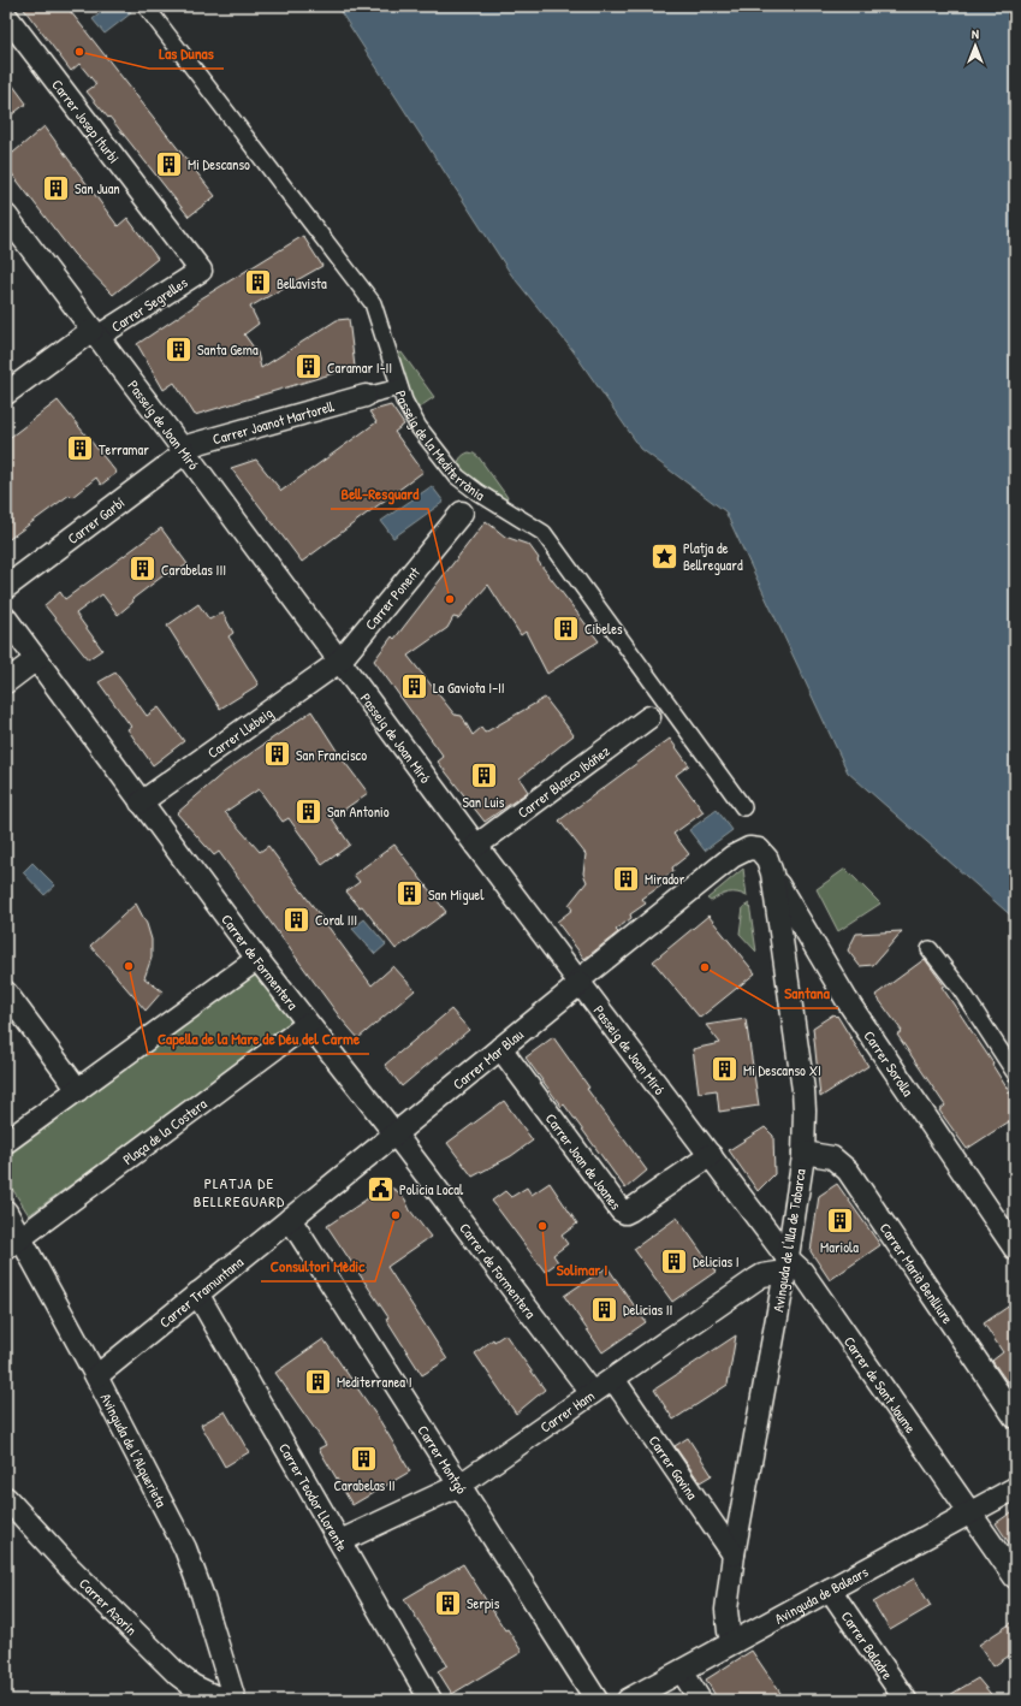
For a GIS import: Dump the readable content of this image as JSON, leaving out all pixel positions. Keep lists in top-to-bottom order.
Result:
{
  "streets": {
    "street": [
      "Carrer Josep Iturbi",
      "Carrer Segrelles",
      "Carrer Joanot Martorell",
      "Passeig de Joan Miró",
      "Passeig de la Mediterrània",
      "Carrer Garbí",
      "Carrer Ponent",
      "Carrer Llebeig",
      "Carrer Blasco Ibáñez",
      "Carrer de Formentera",
      "Carrer Mar Blau",
      "Carrer Sorolla",
      "Plaça de la Costera",
      "Carrer Joan de Joanes",
      "Avinguda de l'Illa de Tabarca",
      "Carrer Marià Benlliure",
      "Carrer Tramuntana",
      "Carrer de Sant Jaume",
      "Carrer Ham",
      "Avinguda de l’Alquerieta",
      "Carrer Montgó",
      "Carrer Gavina",
      "Carrer Teodor Llorente",
      "Avinguda de Balears",
      "Carrer Azorín",
      "Carrer Baladre"
    ]
  },
  "crossings": [
    ["Carrer Josep Iturbi", "Carrer Segrelles"],
    ["Carrer Segrelles", "Passeig de Joan Miró"],
    ["Carrer Joanot Martorell", "Passeig de Joan Miró"],
    ["Carrer Joanot Martorell", "Carrer Garbí"],
    ["Passeig de Joan Miró", "Carrer Garbí"],
    ["Passeig de Joan Miró", "Carrer Ponent"],
    ["Passeig de Joan Miró", "Carrer Llebeig"],
    ["Passeig de Joan Miró", "Carrer Blasco Ibáñez"],
    ["Passeig de Joan Miró", "Carrer Mar Blau"],
    ["Passeig de Joan Miró", "Carrer Joan de Joanes"],
    ["Passeig de Joan Miró", "Avinguda de l'Illa de Tabarca"],
    ["Passeig de Joan Miró", "Carrer de Sant Jaume"],
    ["Passeig de Joan Miró", "Carrer Ham"],
    ["Carrer Ponent", "Carrer Llebeig"],
    ["Carrer Llebeig", "Carrer de Formentera"],
    ["Carrer de Formentera", "Carrer Mar Blau"],
    ["Carrer de Formentera", "Plaça de la Costera"],
    ["Carrer de Formentera", "Carrer Tramuntana"],
    ["Carrer de Formentera", "Carrer Ham"],
    ["Carrer Mar Blau", "Carrer Joan de Joanes"],
    ["Carrer Mar Blau", "Avinguda de l'Illa de Tabarca"],
    ["Carrer Mar Blau", "Carrer Tramuntana"],
    ["Carrer Sorolla", "Avinguda de l'Illa de Tabarca"],
    ["Plaça de la Costera", "Avinguda de l’Alquerieta"],
    ["Avinguda de l'Illa de Tabarca", "Carrer Marià Benlliure"],
    ["Avinguda de l'Illa de Tabarca", "Carrer de Sant Jaume"],
    ["Avinguda de l'Illa de Tabarca", "Carrer Ham"],
    ["Avinguda de l'Illa de Tabarca", "Carrer Gavina"],
    ["Avinguda de l'Illa de Tabarca", "Avinguda de Balears"],
    ["Carrer Tramuntana", "Avinguda de l’Alquerieta"],
    ["Carrer Tramuntana", "Carrer Montgó"],
    ["Carrer Tramuntana", "Carrer Teodor Llorente"],
    ["Carrer de Sant Jaume", "Carrer Ham"],
    ["Carrer de Sant Jaume", "Avinguda de Balears"],
    ["Carrer Ham", "Carrer Montgó"],
    ["Carrer Ham", "Carrer Gavina"],
    ["Carrer Ham", "Carrer Teodor Llorente"],
    ["Avinguda de Balears", "Carrer Baladre"]
  ],
  "districts": ["PLATJA DE BELLREGUARD"],
  "places": {
    "other": [
      "Las Dunas",
      "Bell-Resguard",
      "Capella de la Mare de Déu del Carme",
      "Santana",
      "Consultori Mèdic",
      "Solimar I"
    ],
    "building": [
      "Mi Descanso",
      "San Juan",
      "Bellavista",
      "Santa Gema",
      "Caramar I-II",
      "Terramar",
      "Carabelas III",
      "Cibeles",
      "La Gaviota I-II",
      "San Francisco",
      "San Luis",
      "San Antonio",
      "Mirador",
      "San Miguel",
      "Coral III",
      "Mi Descanso XI",
      "Mariola",
      "Delicias I",
      "Delicias II",
      "Mediterranea I",
      "Carabelas II",
      "Serpis"
    ],
    "place": ["Platja de Bellreguard"],
    "public building": ["Policia Local"]
  },
  "north": "top"
}
